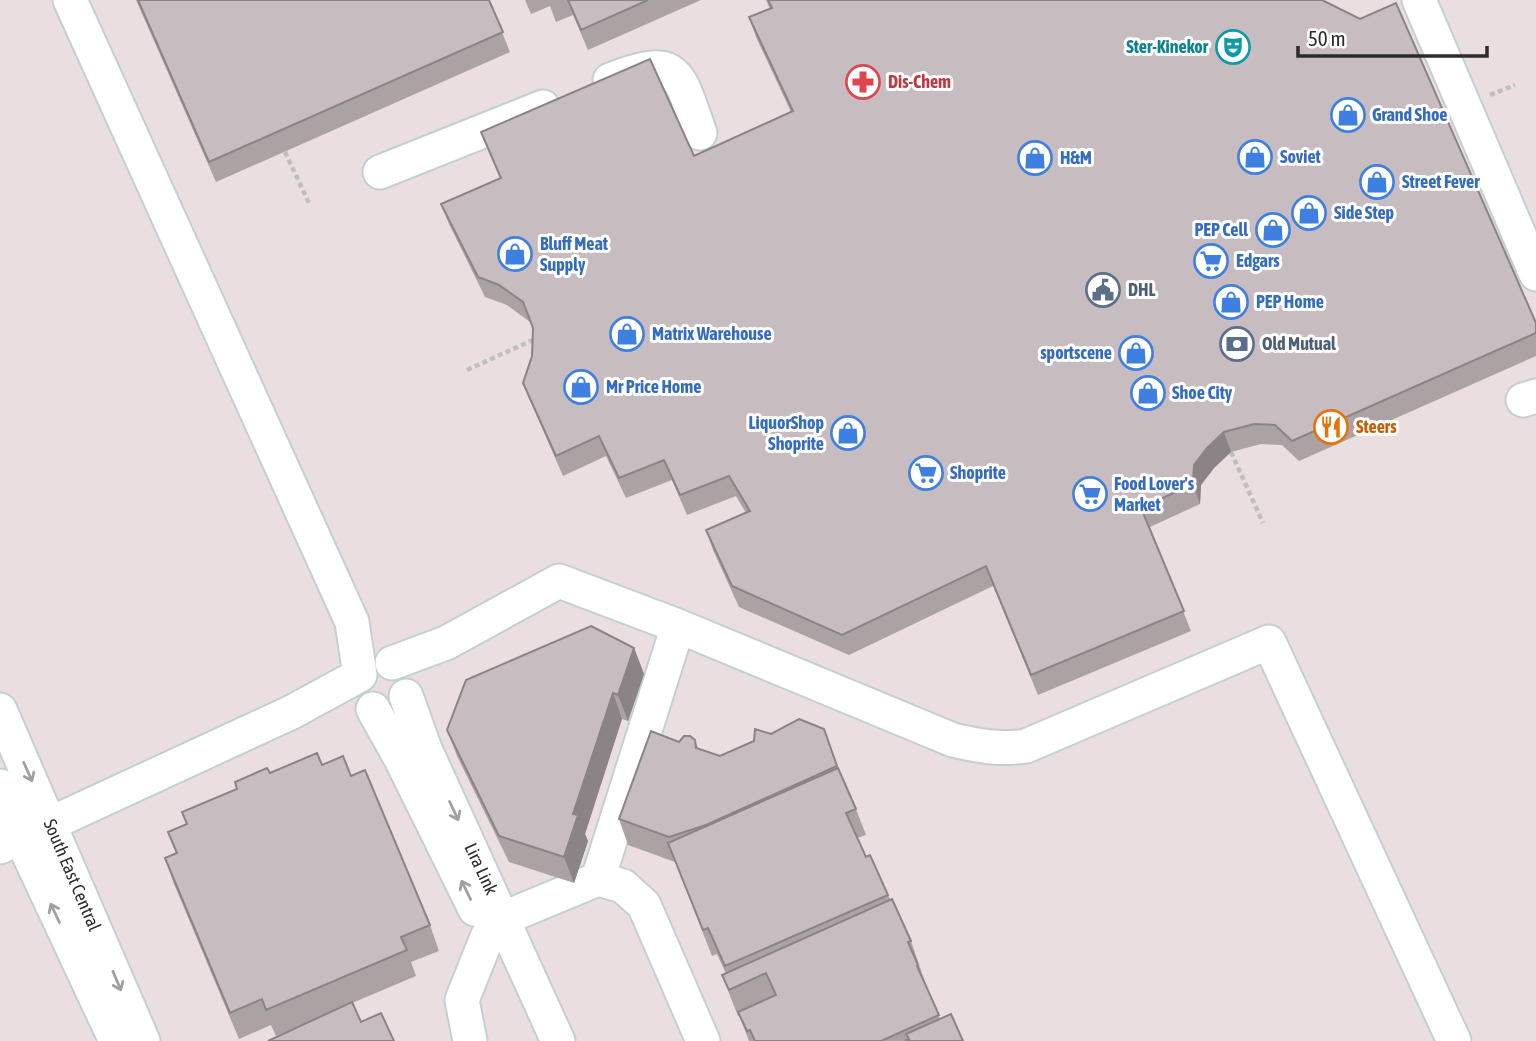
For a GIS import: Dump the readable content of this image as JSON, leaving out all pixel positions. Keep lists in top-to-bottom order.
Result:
{
  "streets": {
    "street": ["Lira Link", "South East Central"]
  },
  "places": {
    "theatre": ["Ster-Kinekor"],
    "pharmacy": ["Dis-Chem"],
    "shop": [
      "Grand Shoe",
      "Soviet",
      "H&M",
      "Street Fever",
      "Side Step",
      "PEP Cell",
      "Bluff Meat Supply",
      "PEP Home",
      "Matrix Warehouse",
      "sportscene",
      "Mr Price Home",
      "Shoe City",
      "LiquorShop Shoprite"
    ],
    "supermarket": ["Edgars", "Shoprite", "Food Lover's Market"],
    "public building": ["DHL"],
    "bank": ["Old Mutual"],
    "restaurant": ["Steers"]
  },
  "scale_bar": "50 m"
}
